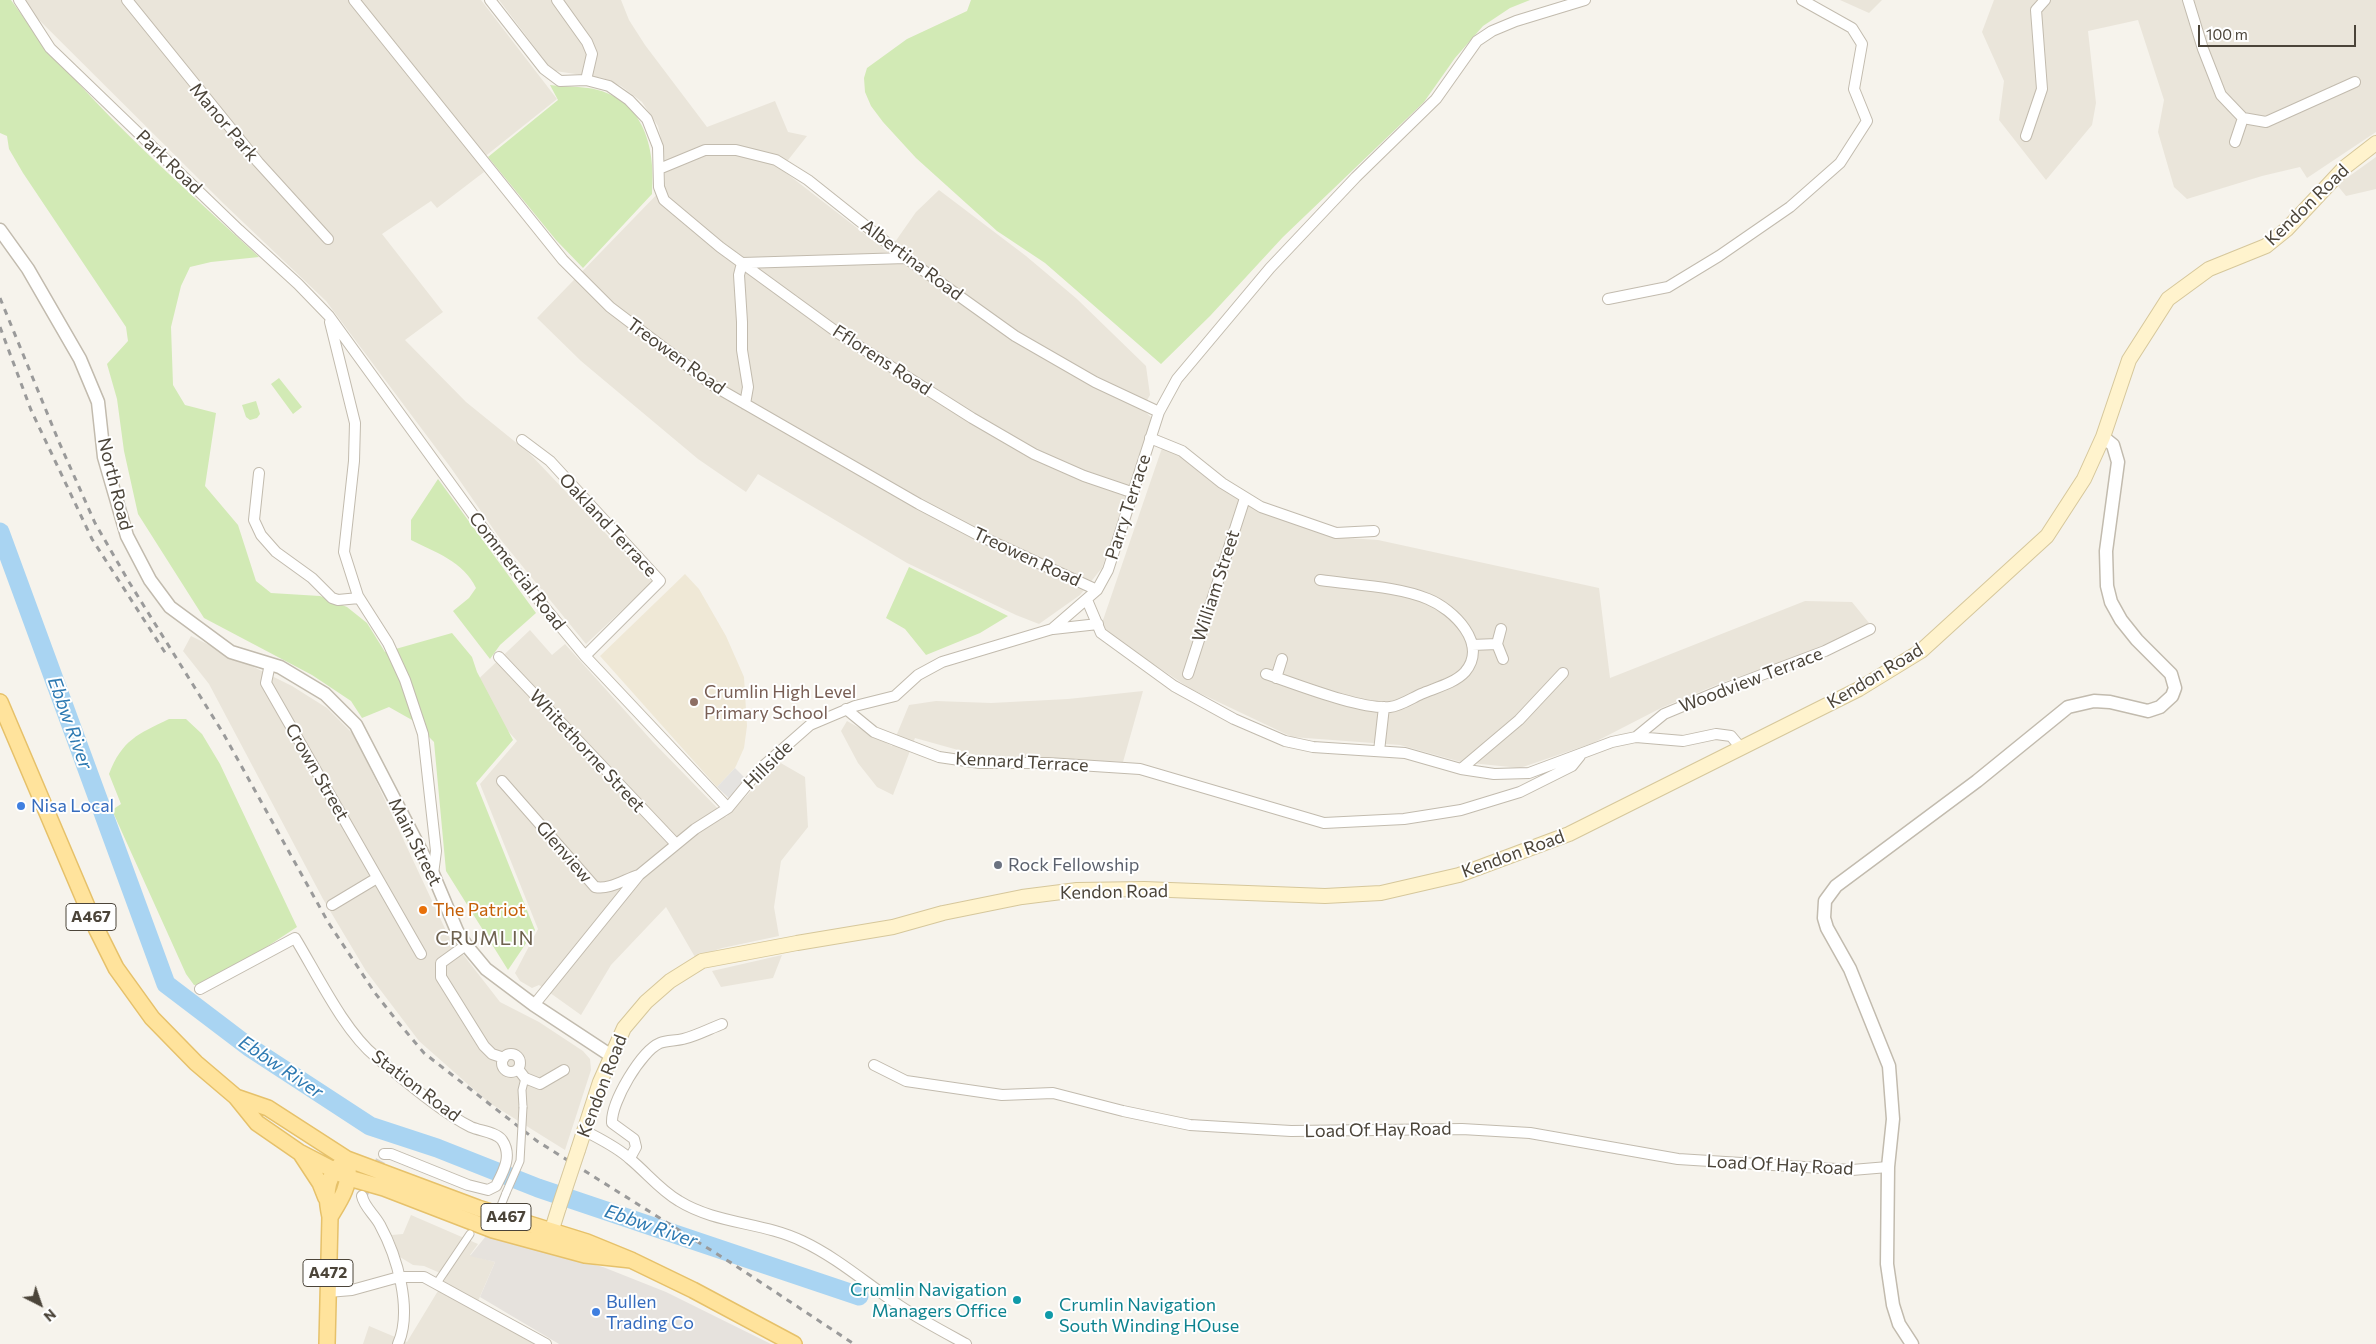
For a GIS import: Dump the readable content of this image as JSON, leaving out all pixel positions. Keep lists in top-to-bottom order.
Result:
{
  "streets": {
    "main road": ["Kendon Road", "A467", "A472"],
    "street": [
      "Manor Park",
      "Park Road",
      "Albertina Road",
      "Treowen Road",
      "Fflorens Road",
      "North Road",
      "Parry Terrace",
      "Oakland Terrace",
      "Commercial Road",
      "William Street",
      "Woodview Terrace",
      "Whitethorne Street",
      "Kennard Terrace",
      "Hillside",
      "Crown Street",
      "Main Street",
      "Glenview",
      "Station Road",
      "Load Of Hay Road"
    ]
  },
  "crossings": [
    ["Park Road", "Commercial Road"],
    ["Kendon Road", "Main Street"],
    ["Kendon Road", "A467"],
    ["Albertina Road", "Fflorens Road"],
    ["Albertina Road", "Parry Terrace"],
    ["Treowen Road", "Parry Terrace"],
    ["Fflorens Road", "Parry Terrace"],
    ["North Road", "Crown Street"],
    ["North Road", "Main Street"],
    ["Parry Terrace", "Hillside"],
    ["Oakland Terrace", "Commercial Road"],
    ["Commercial Road", "Hillside"],
    ["Whitethorne Street", "Hillside"],
    ["Kennard Terrace", "Hillside"],
    ["Hillside", "Main Street"],
    ["Hillside", "Glenview"],
    ["Crown Street", "Main Street"],
    ["A467", "A472"]
  ],
  "districts": ["CRUMLIN"],
  "water": ["Ebbw River"],
  "places": [
    "Crumlin High Level Primary School",
    "Nisa Local",
    "Rock Fellowship",
    "The Patriot",
    "Crumlin Navigation Managers Office",
    "Bullen Trading Co",
    "Crumlin Navigation South Winding HOuse"
  ],
  "scale_bar": "100 m",
  "north": "bottom right"
}
